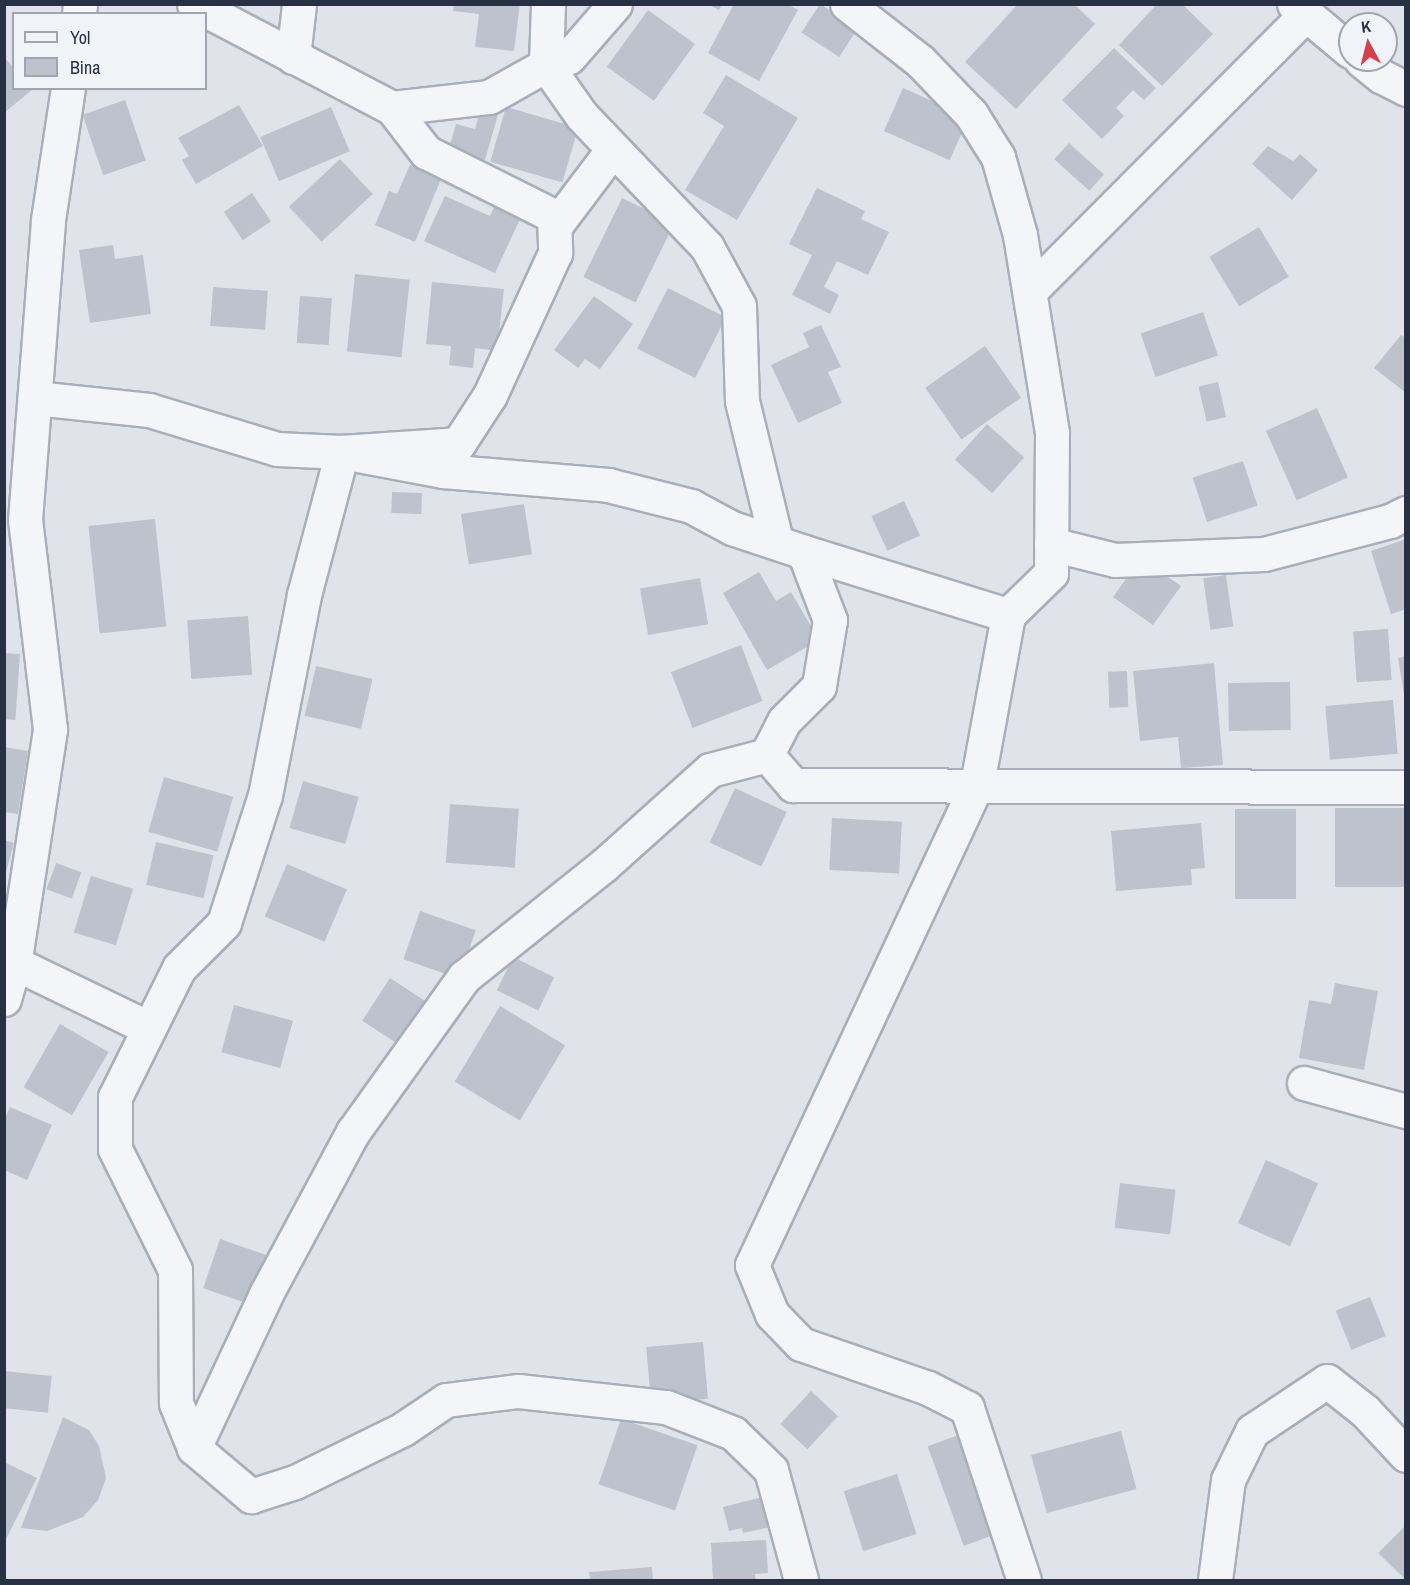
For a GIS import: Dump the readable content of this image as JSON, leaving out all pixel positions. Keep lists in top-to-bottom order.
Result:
{
  "legend": ["Yol", "Bina"],
  "north": "top"
}
